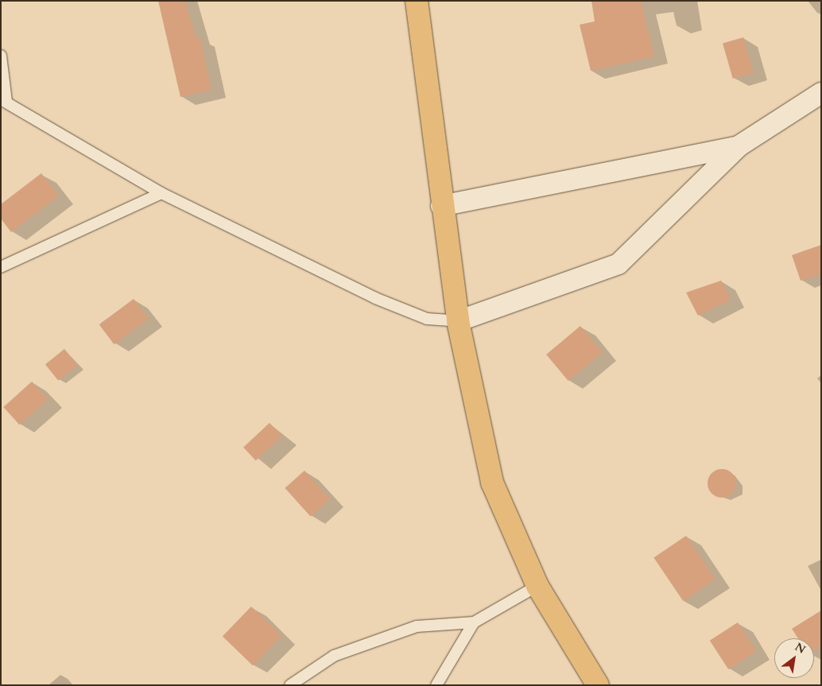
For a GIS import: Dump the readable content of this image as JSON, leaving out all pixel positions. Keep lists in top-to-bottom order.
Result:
{
  "north": "top right"
}
